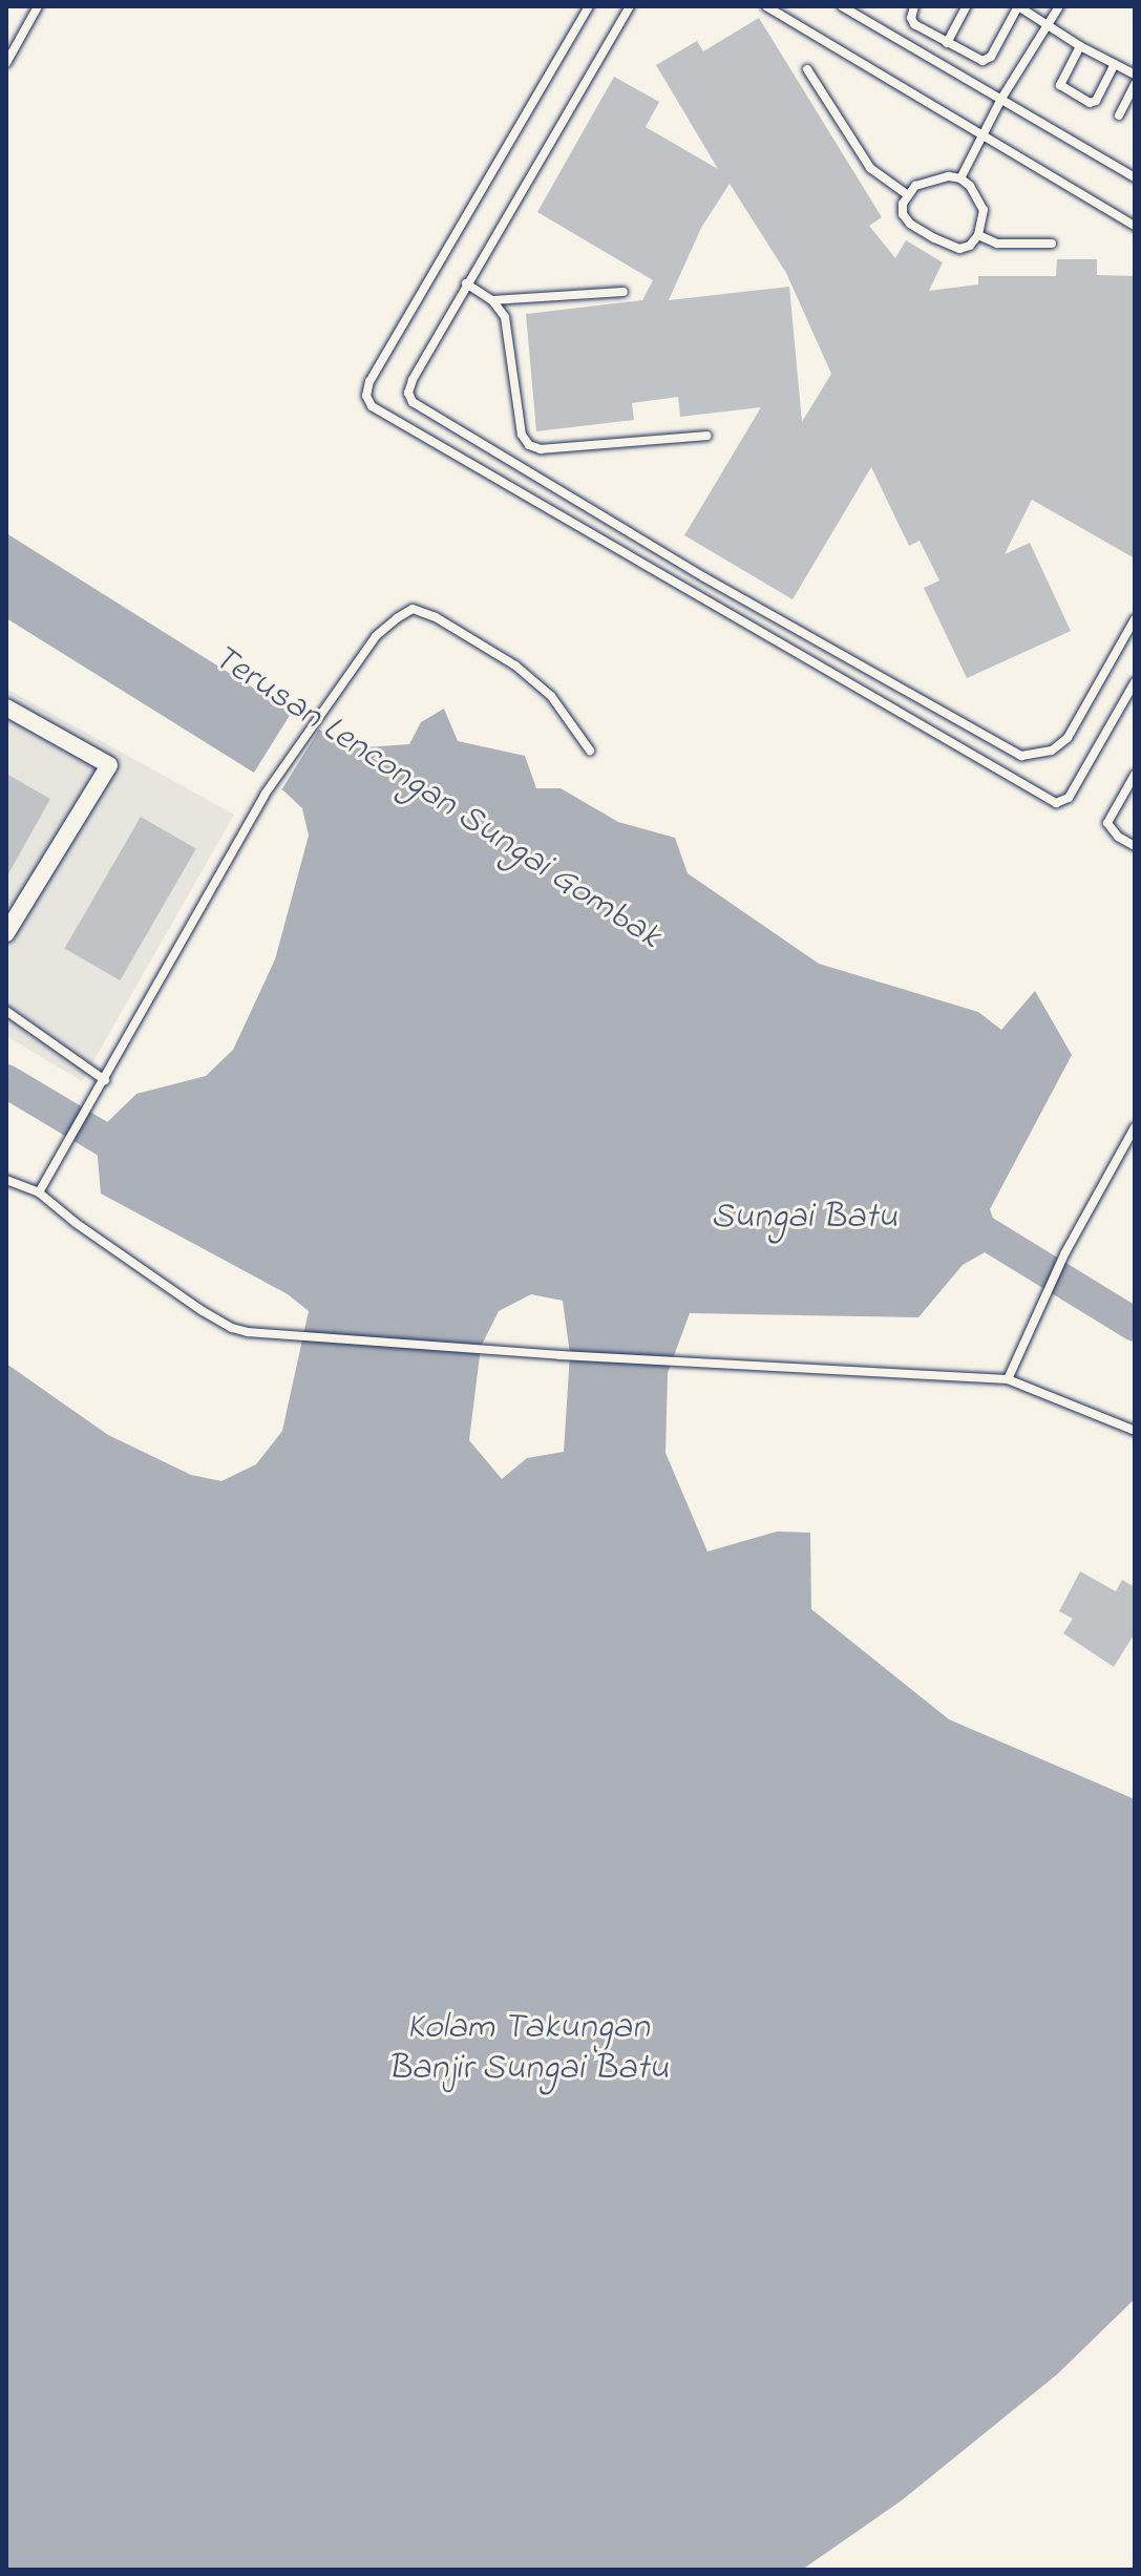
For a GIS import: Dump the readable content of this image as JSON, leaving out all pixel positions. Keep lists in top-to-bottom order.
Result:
{
  "water": ["Terusan Lencongan Sungai Gombak", "Sungai Batu", "Kolam Takungan Banjir Sungai Batu"]
}
